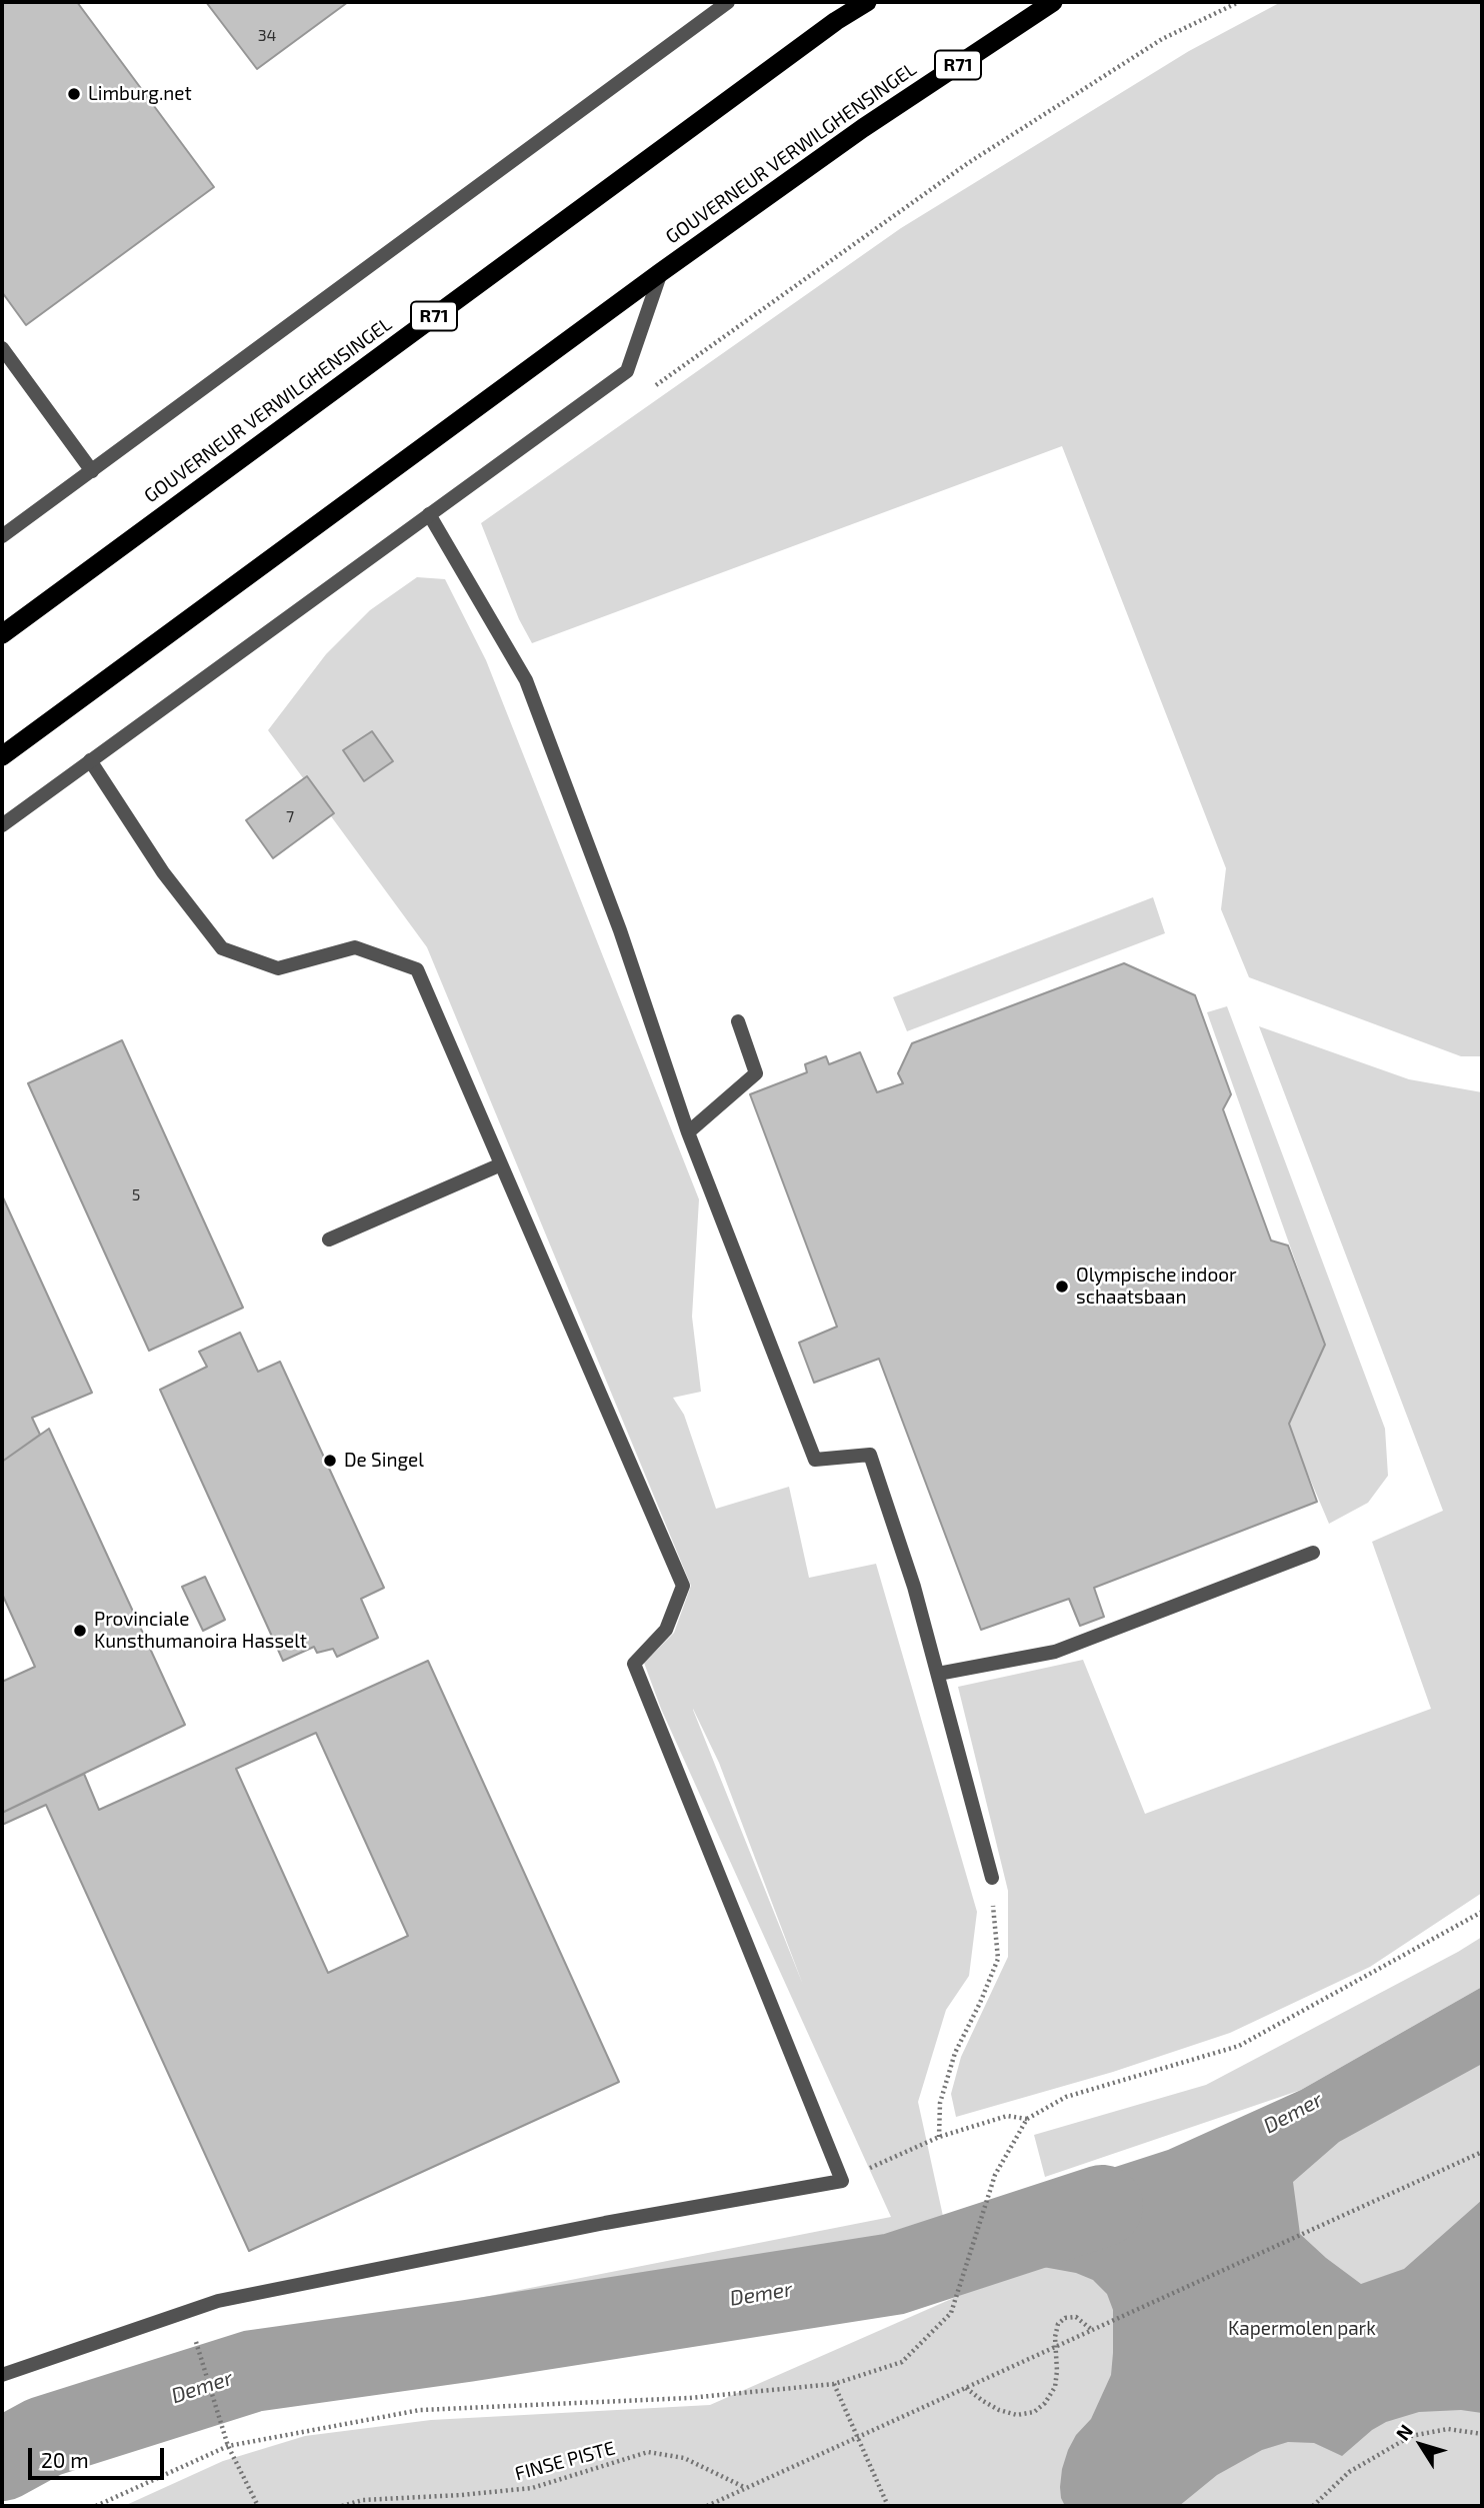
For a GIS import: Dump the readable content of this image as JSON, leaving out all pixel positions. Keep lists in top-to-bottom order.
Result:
{
  "streets": {
    "highway": ["R71", "GOUVERNEUR VERWILGHENSINGEL"],
    "path": ["FINSE PISTE"]
  },
  "water": ["Demer"],
  "parks": ["Kapermolen park"],
  "places": [
    "Limburg.net",
    "Olympische indoor schaatsbaan",
    "De Singel",
    "Provinciale Kunsthumanoira Hasselt"
  ],
  "house_numbers": ["34", "7", "5"],
  "scale_bar": "20 m",
  "north": "top left"
}
